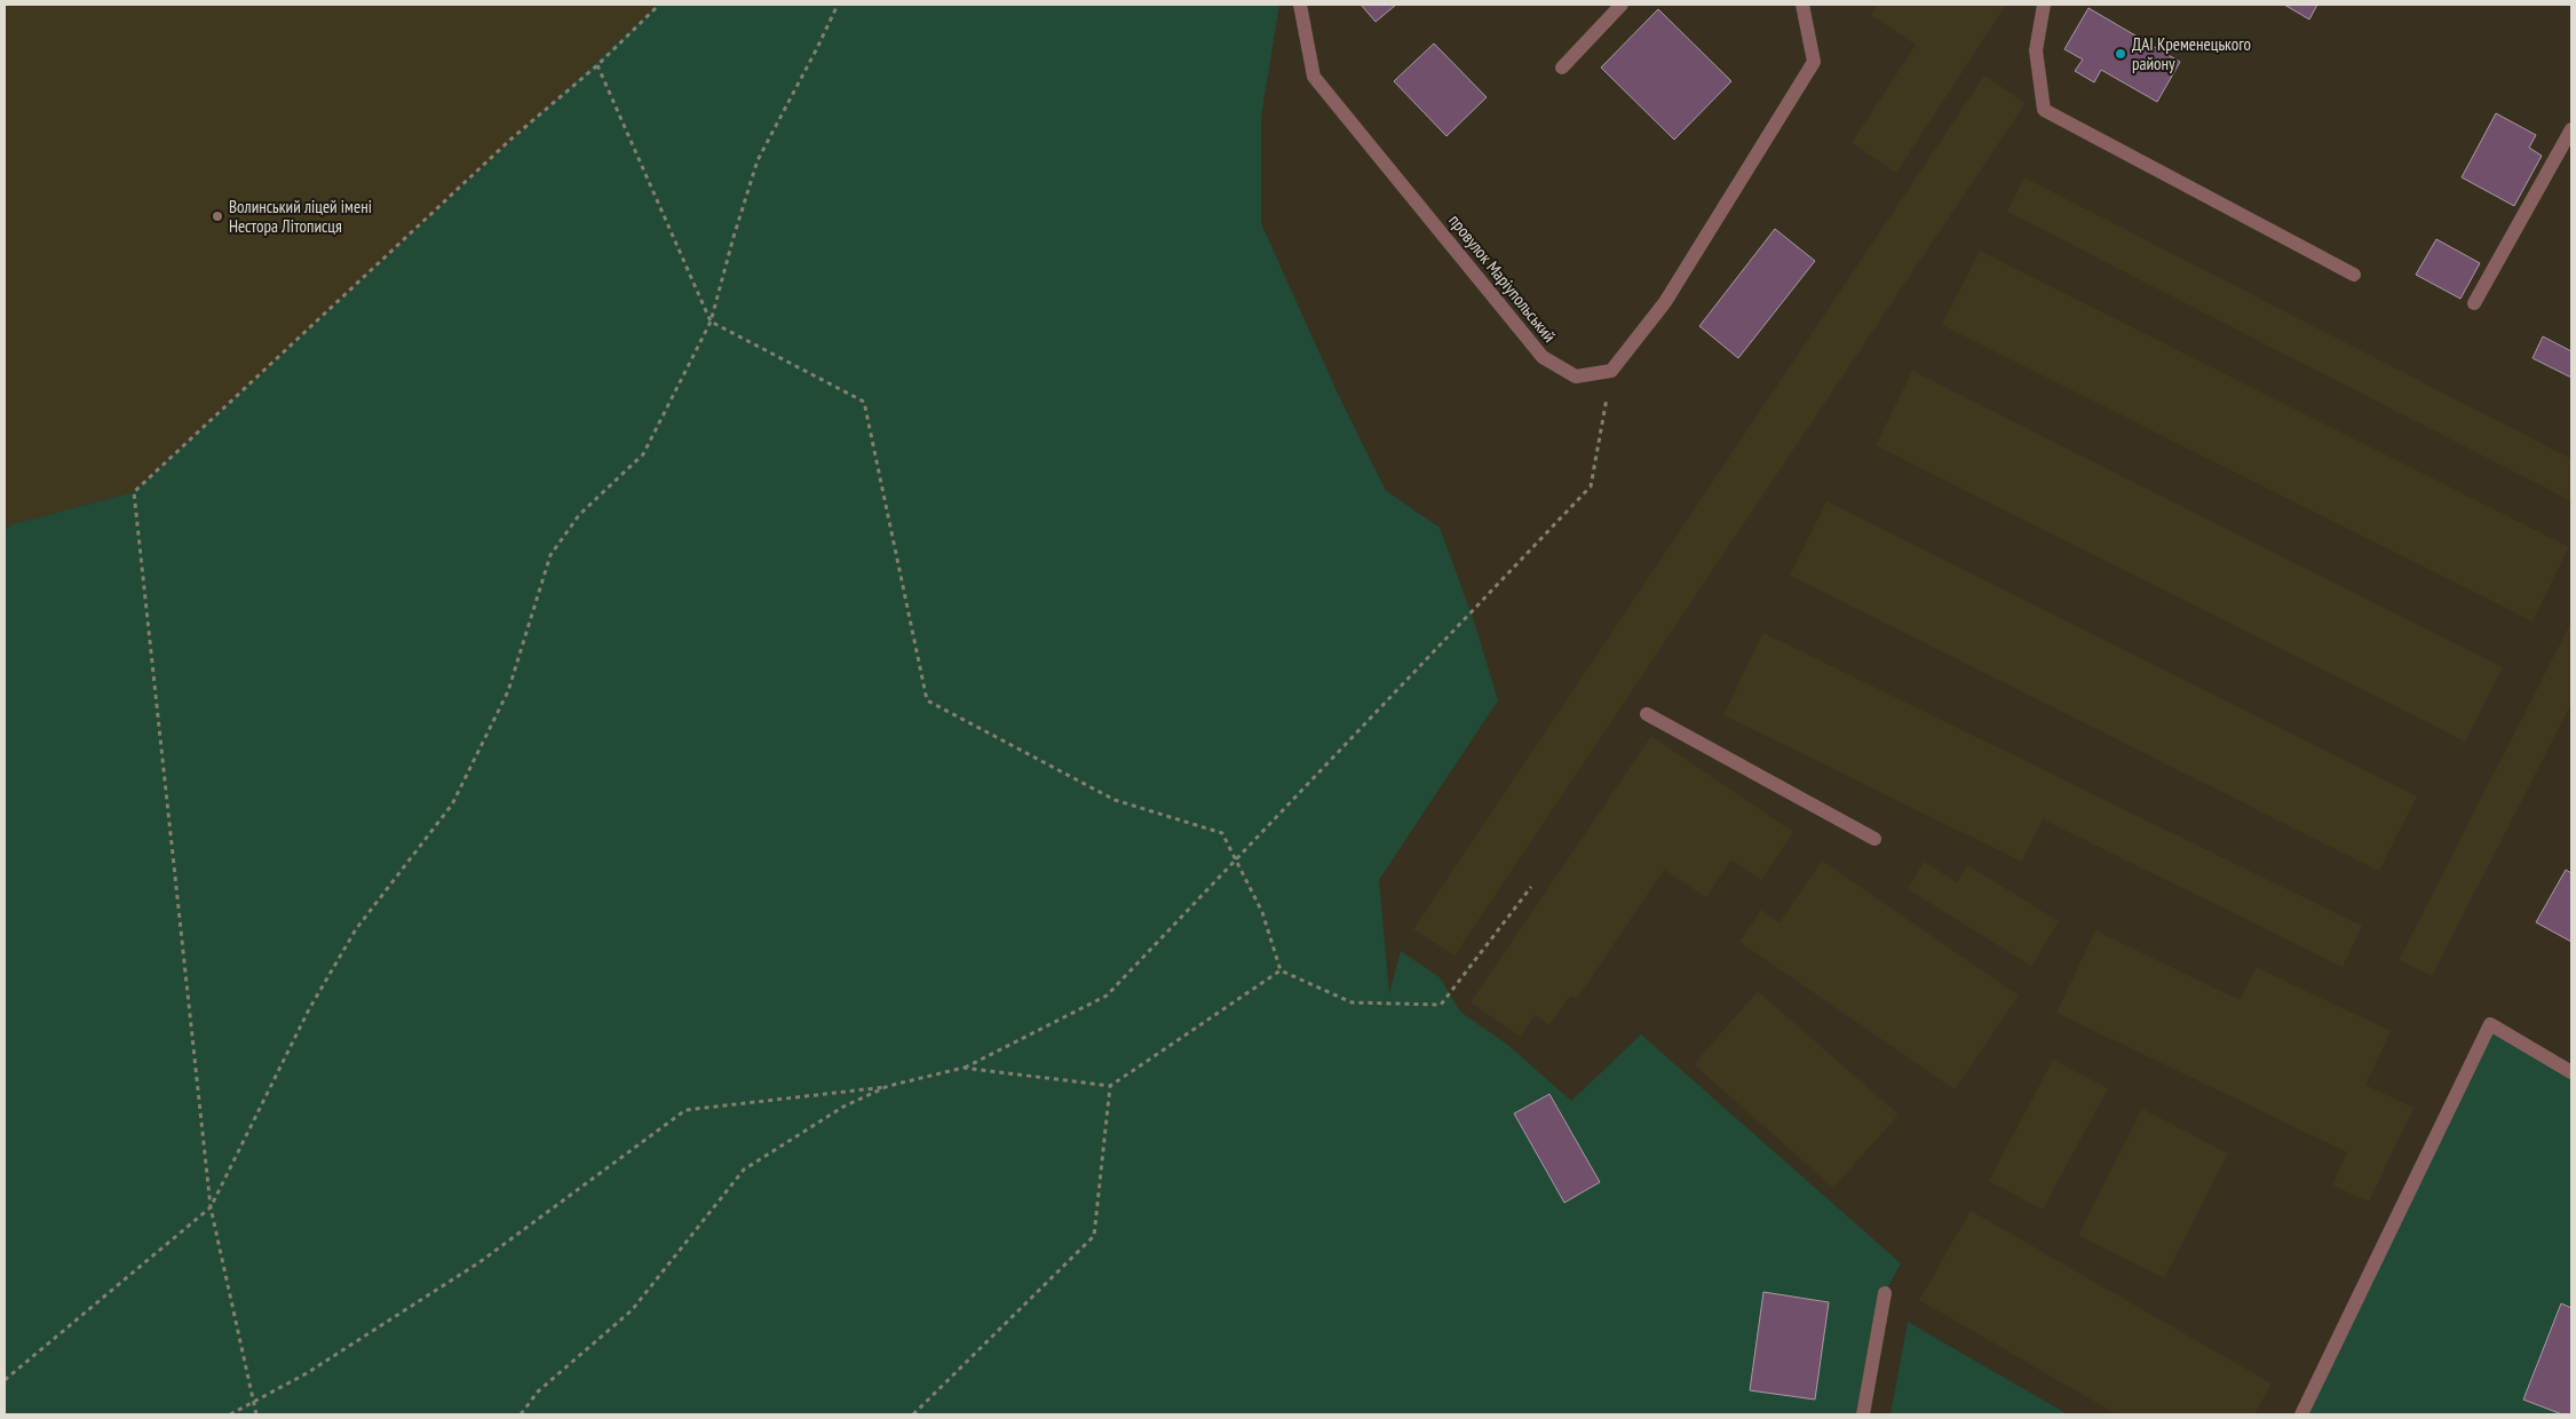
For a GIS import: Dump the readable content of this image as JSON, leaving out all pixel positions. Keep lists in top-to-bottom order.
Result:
{
  "streets": {
    "street": ["провулок Маріупольський"]
  },
  "places": ["ДАІ Кременецького району", "Волинський ліцей імені Нестора Літописця"]
}
